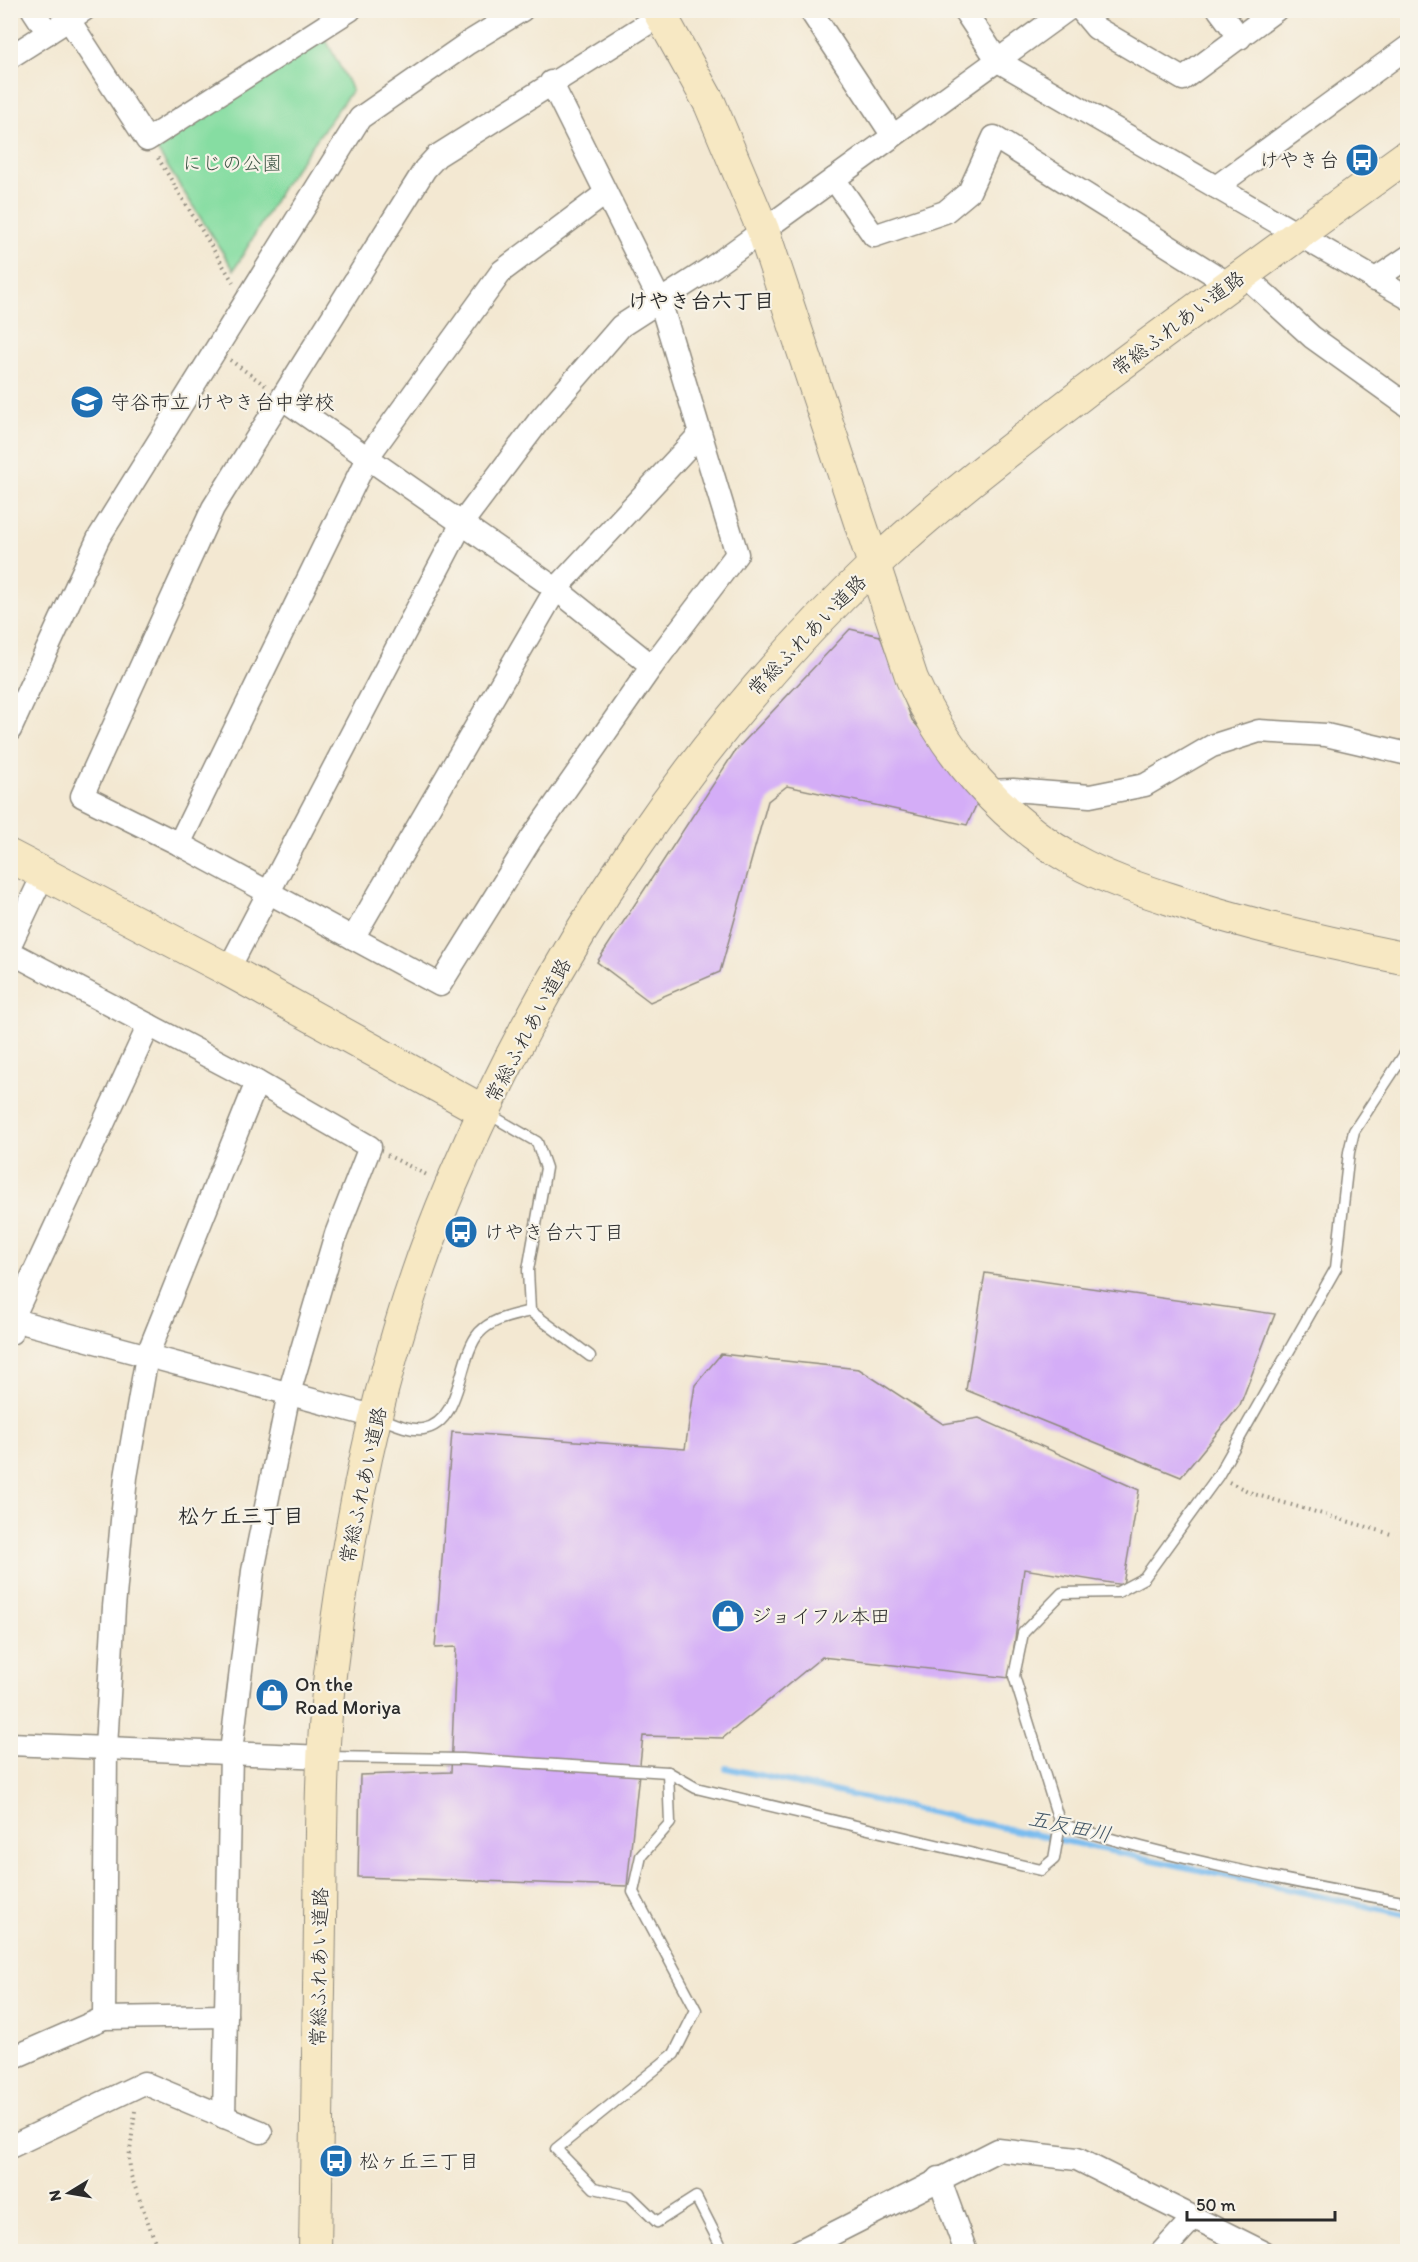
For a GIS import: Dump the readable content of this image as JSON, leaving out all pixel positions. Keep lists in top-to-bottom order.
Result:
{
  "streets": {
    "street": ["常総ふれあい道路"]
  },
  "districts": ["けやき台六丁目", "松ケ丘三丁目"],
  "water": ["五反田川"],
  "parks": ["にじの公園"],
  "places": {
    "bus stop": ["けやき台", "けやき台六丁目", "松ヶ丘三丁目"],
    "school or university": ["守谷市立 けやき台中学校"],
    "shop": ["ジョイフル本田", "On the Road Moriya"]
  },
  "scale_bar": "50 m",
  "north": "left"
}
